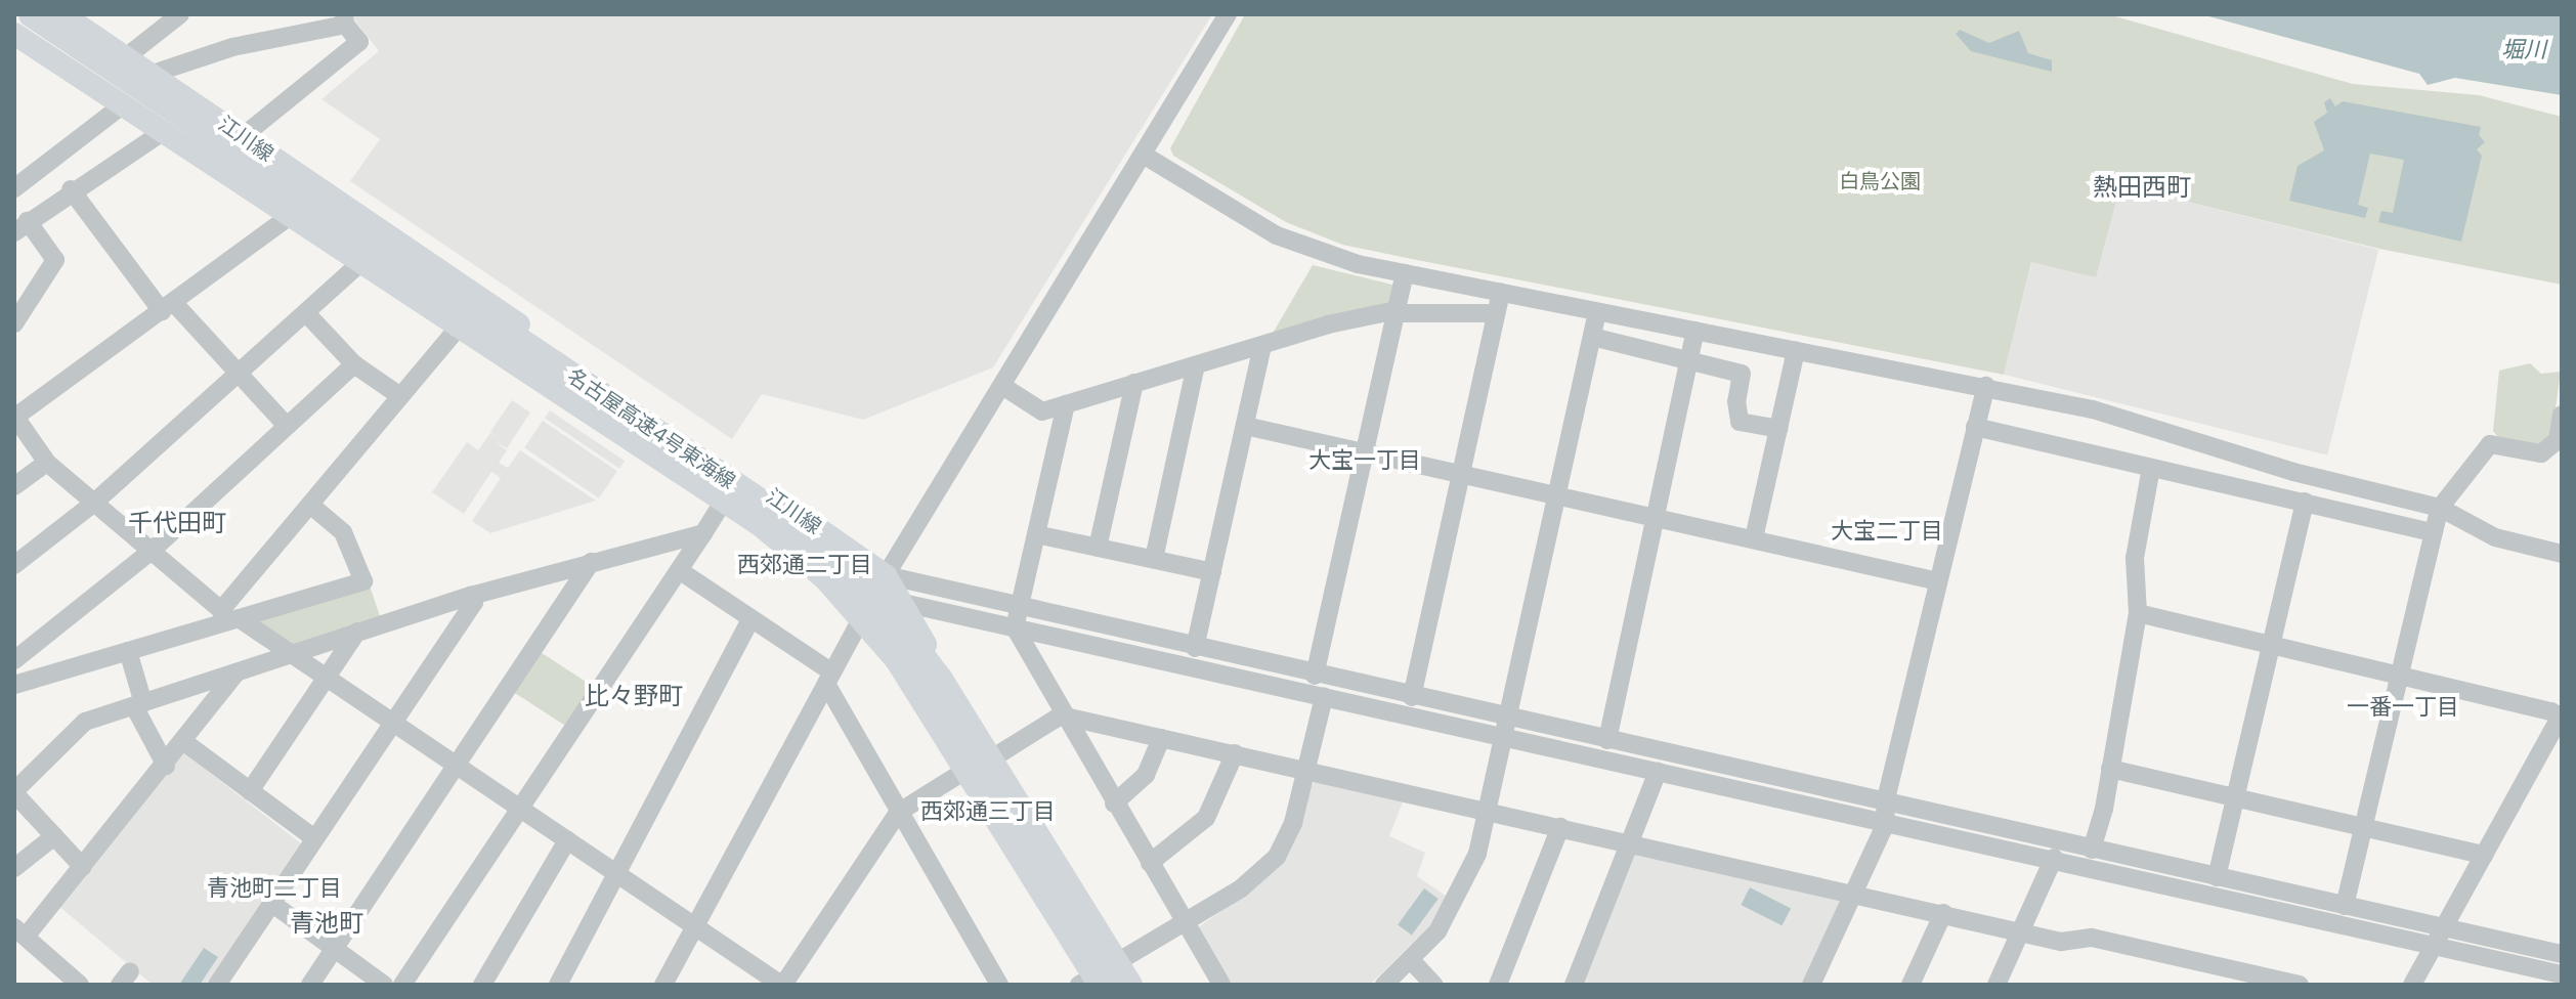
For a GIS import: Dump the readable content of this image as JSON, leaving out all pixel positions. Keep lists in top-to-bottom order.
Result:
{
  "streets": {
    "highway": ["名古屋高速4号東海線"],
    "main road": ["江川線"]
  },
  "crossings": [
    ["江川線", "名古屋高速4号東海線"]
  ],
  "districts": [
    "熱田西町",
    "大宝一丁目",
    "千代田町",
    "大宝二丁目",
    "西郊通二丁目",
    "比々野町",
    "一番一丁目",
    "西郊通三丁目",
    "青池町二丁目",
    "青池町"
  ],
  "water": ["堀川"],
  "parks": ["白鳥公園"]
}
